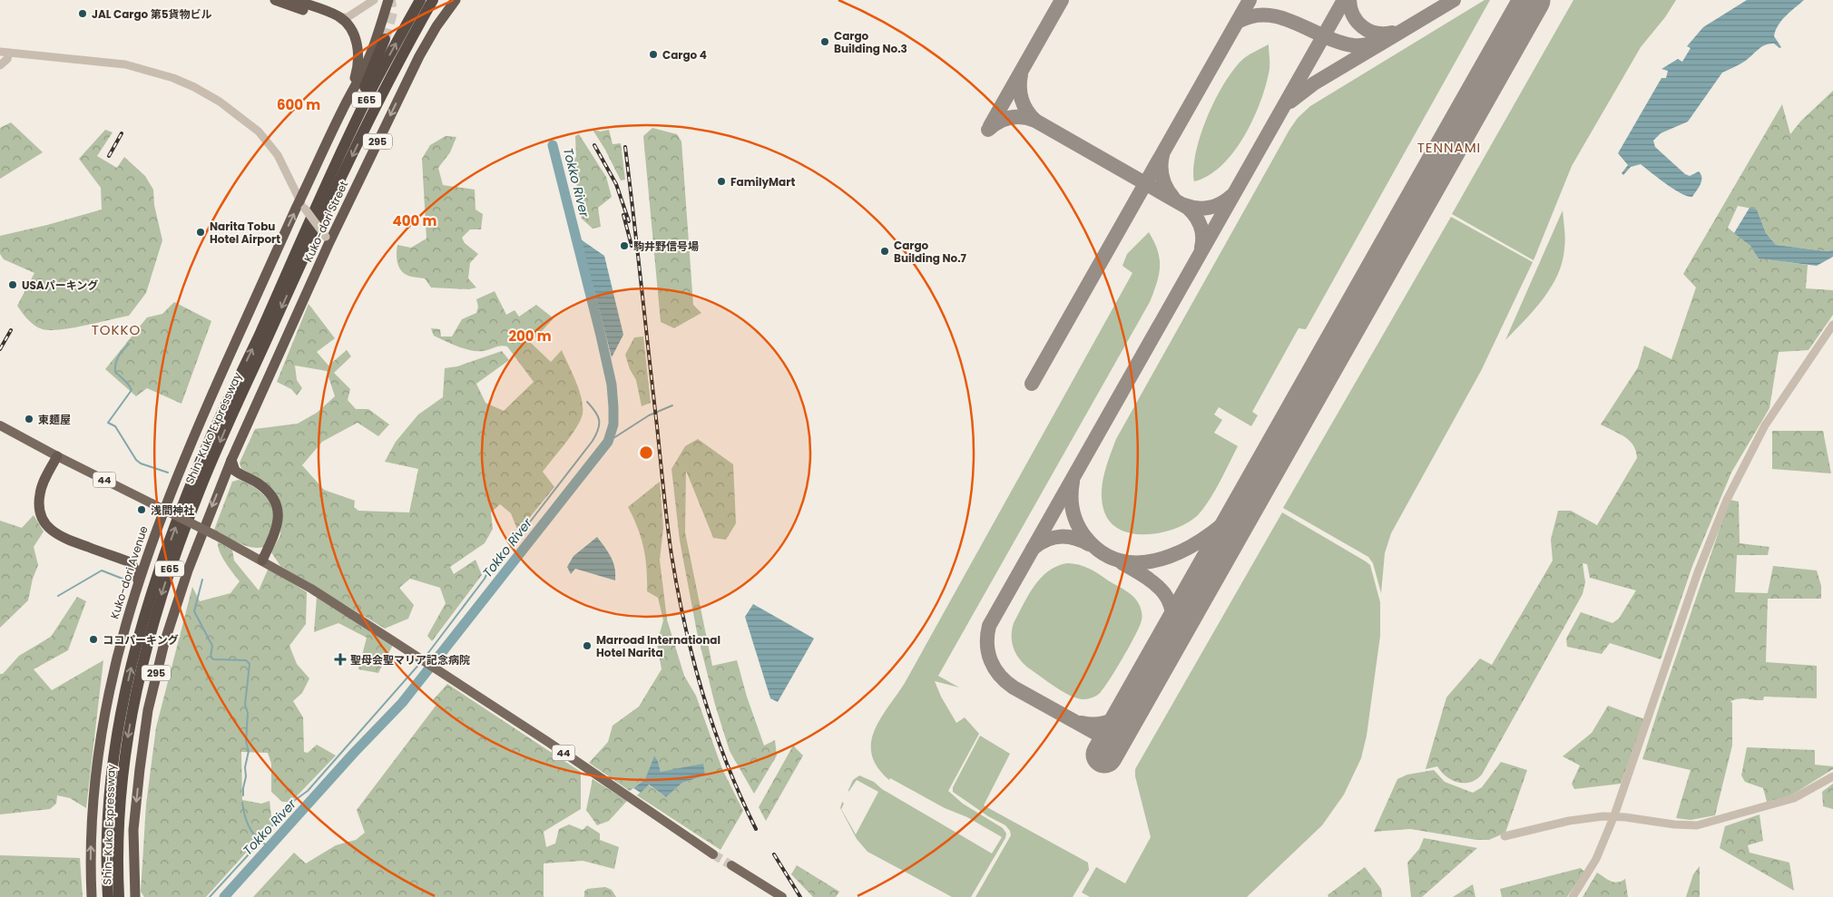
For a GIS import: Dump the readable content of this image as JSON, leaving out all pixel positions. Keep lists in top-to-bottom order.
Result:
{
  "streets": {
    "highway": [
      "E65",
      "295",
      "Kuko-dori Street",
      "Shin-Kuko Expressway",
      "Kuko-dori Avenue"
    ],
    "main road": ["44"]
  },
  "crossings": [
    ["E65", "Shin-Kuko Expressway"],
    ["295", "Kuko-dori Street"]
  ],
  "districts": ["TENNAMI", "TOKKO"],
  "water": ["Tokko River"],
  "places": {
    "other": [
      "JAL Cargo 第5貨物ビル",
      "Cargo Building No.3",
      "Cargo 4",
      "FamilyMart",
      "Narita Tobu Hotel Airport",
      "駒井野信号場",
      "Cargo Building No.7",
      "USAパーキング",
      "東麺屋",
      "浅間神社",
      "ココパーキング",
      "Marroad International Hotel Narita"
    ],
    "health": ["聖母会聖マリア記念病院"]
  },
  "rings": ["600 m", "400 m", "200 m"]
}
